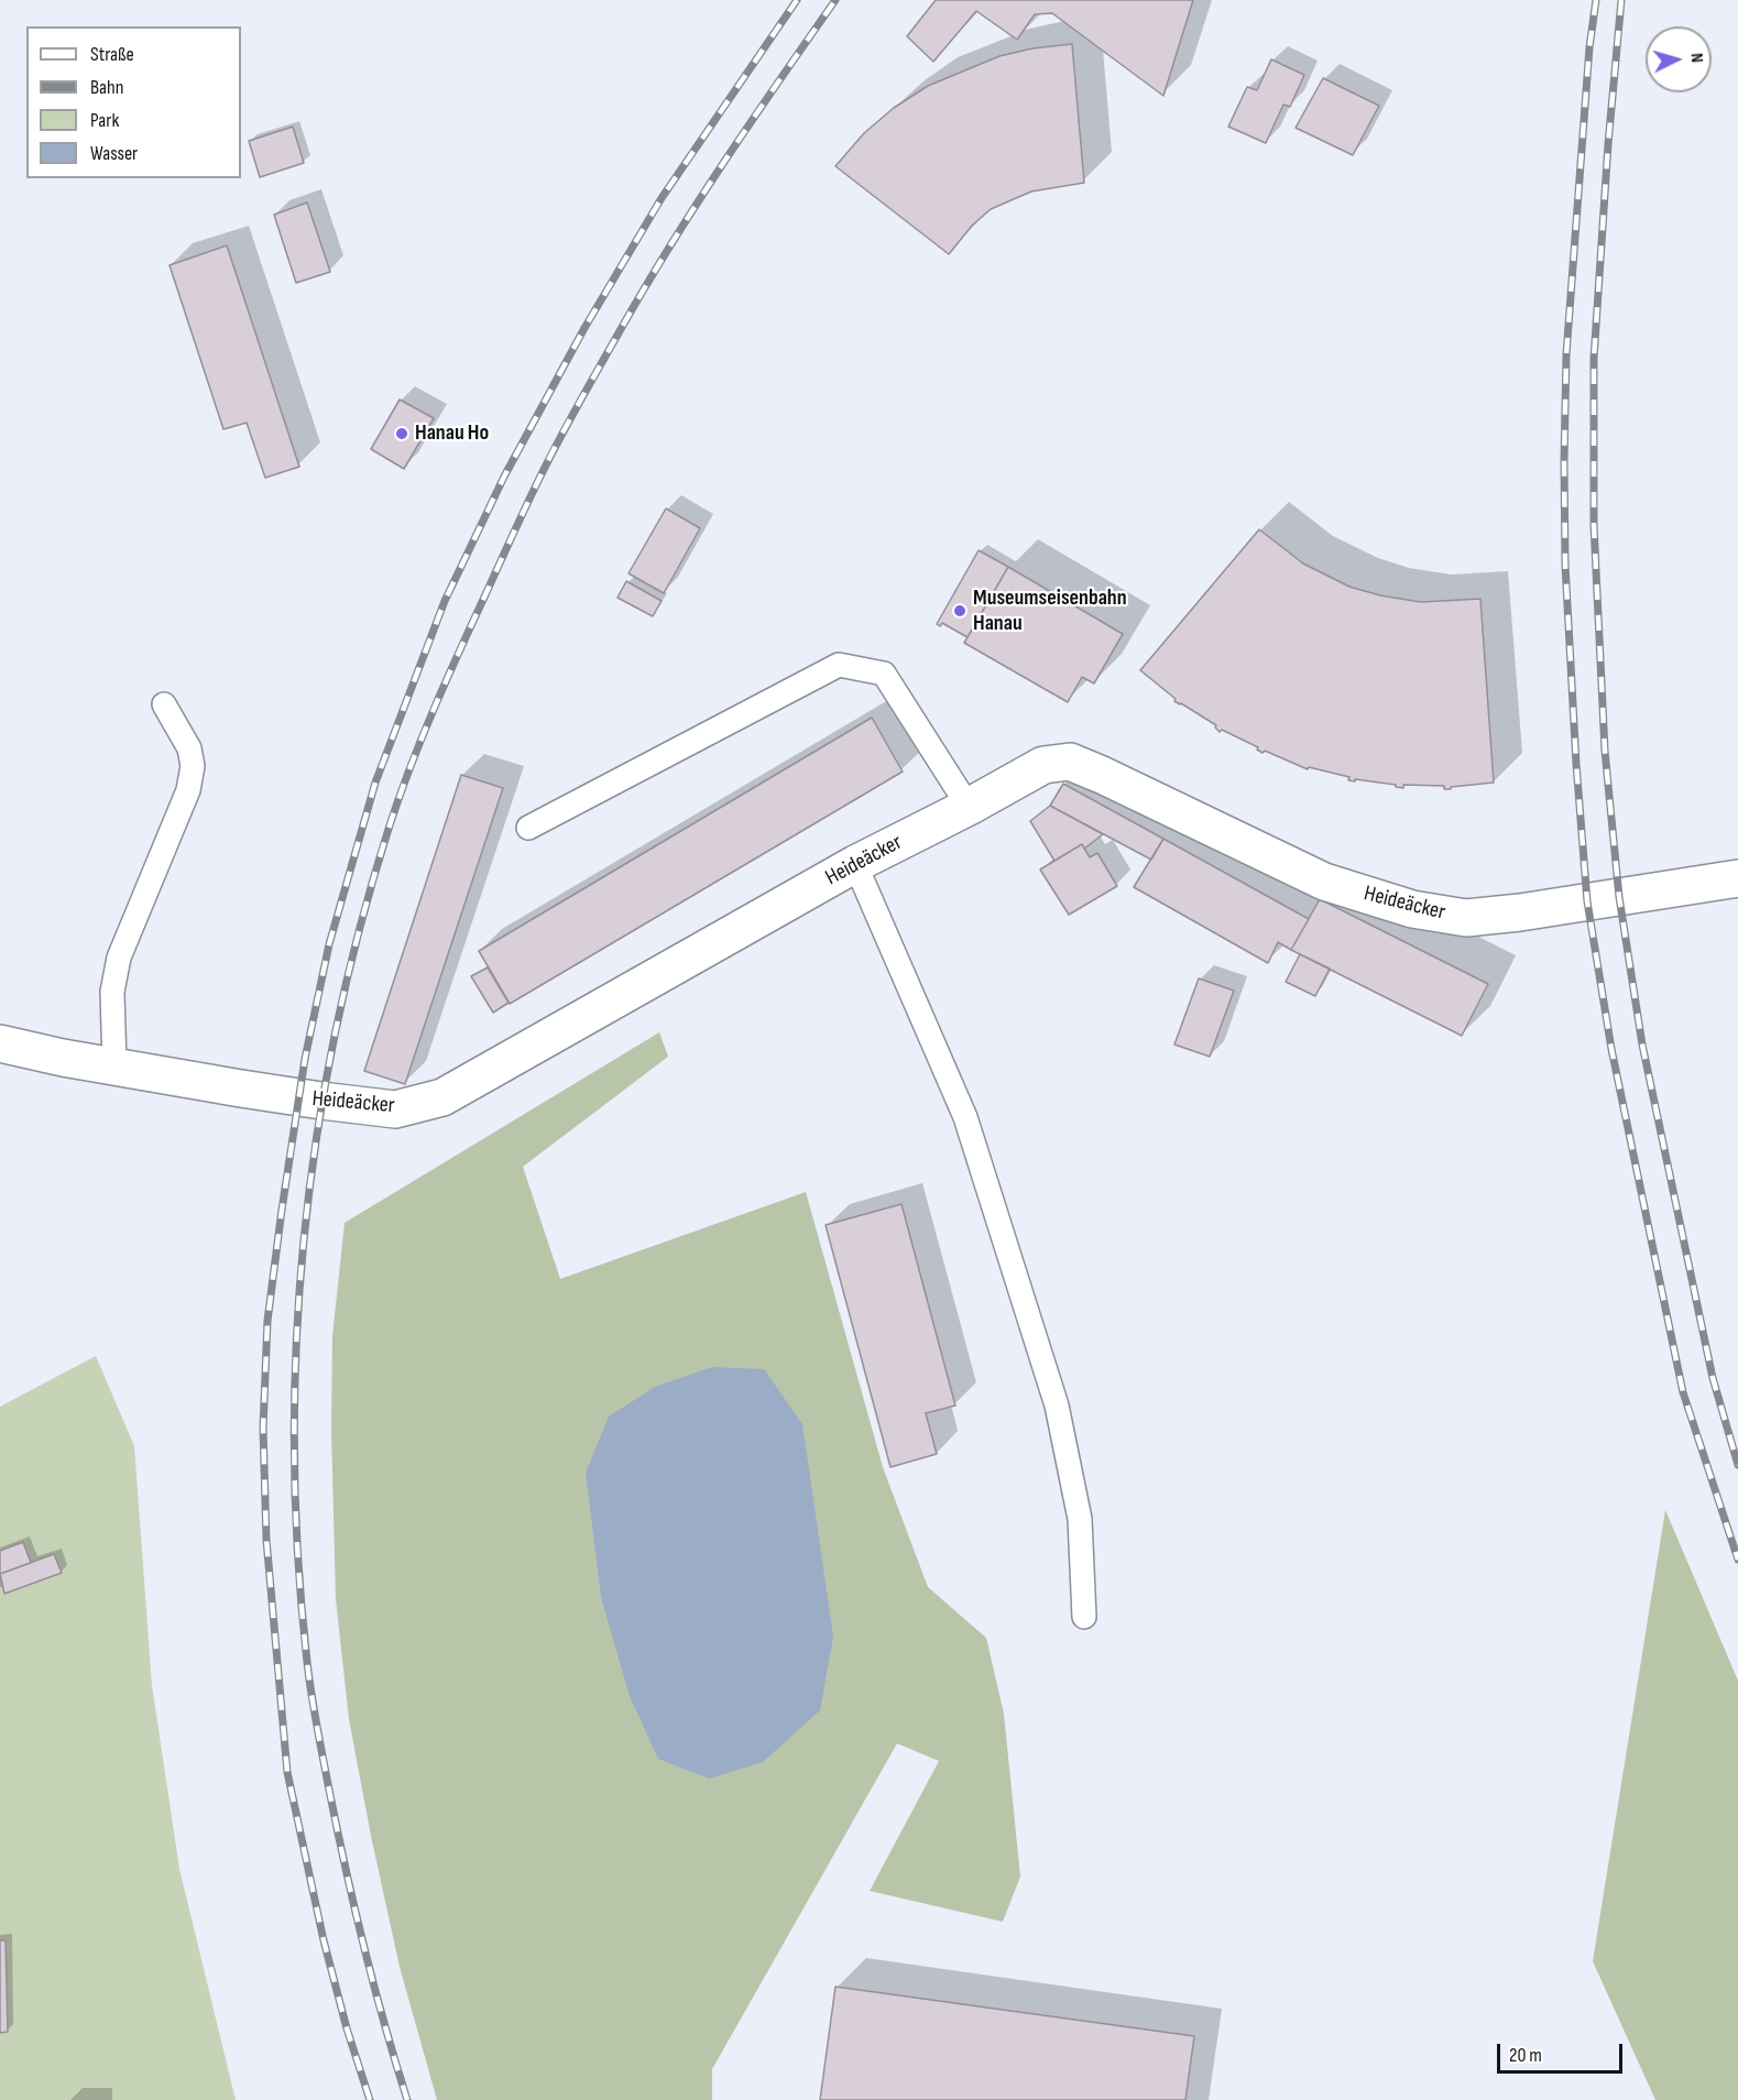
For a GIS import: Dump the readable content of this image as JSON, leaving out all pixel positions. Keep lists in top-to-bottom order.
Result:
{
  "streets": {
    "street": ["Heideäcker"]
  },
  "places": ["Hanau Ho", "Museumseisenbahn Hanau"],
  "legend": [
    "Straße",
    "Bahn",
    "Park",
    "Wasser"
  ],
  "scale_bar": "20 m",
  "north": "right"
}
